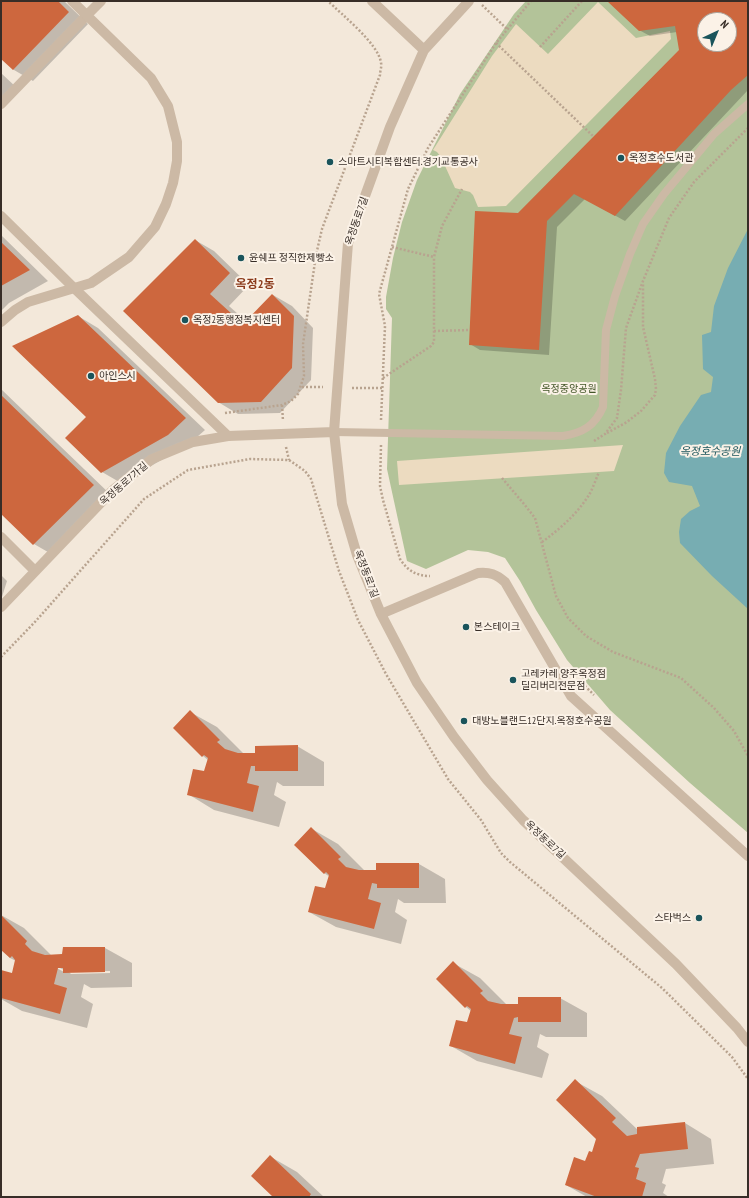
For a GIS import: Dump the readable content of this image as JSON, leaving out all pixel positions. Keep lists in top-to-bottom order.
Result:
{
  "streets": {
    "street": ["옥정동로7길", "옥정동로7가길"]
  },
  "crossings": [
    ["옥정동로7길", "옥정동로7가길"]
  ],
  "districts": ["옥정2동"],
  "water": ["옥정호수공원"],
  "parks": ["옥정중앙공원"],
  "places": [
    "옥정호수도서관",
    "스마트시티복합센터.경기교통공사",
    "윤쉐프 정직한제빵소",
    "옥정2동행정복지센터",
    "아인스시",
    "본스테이크",
    "고레카레 양주옥정점 딜리버리전문점",
    "대방노블랜드12단지.옥정호수공원",
    "스타벅스"
  ],
  "north": "top right"
}
